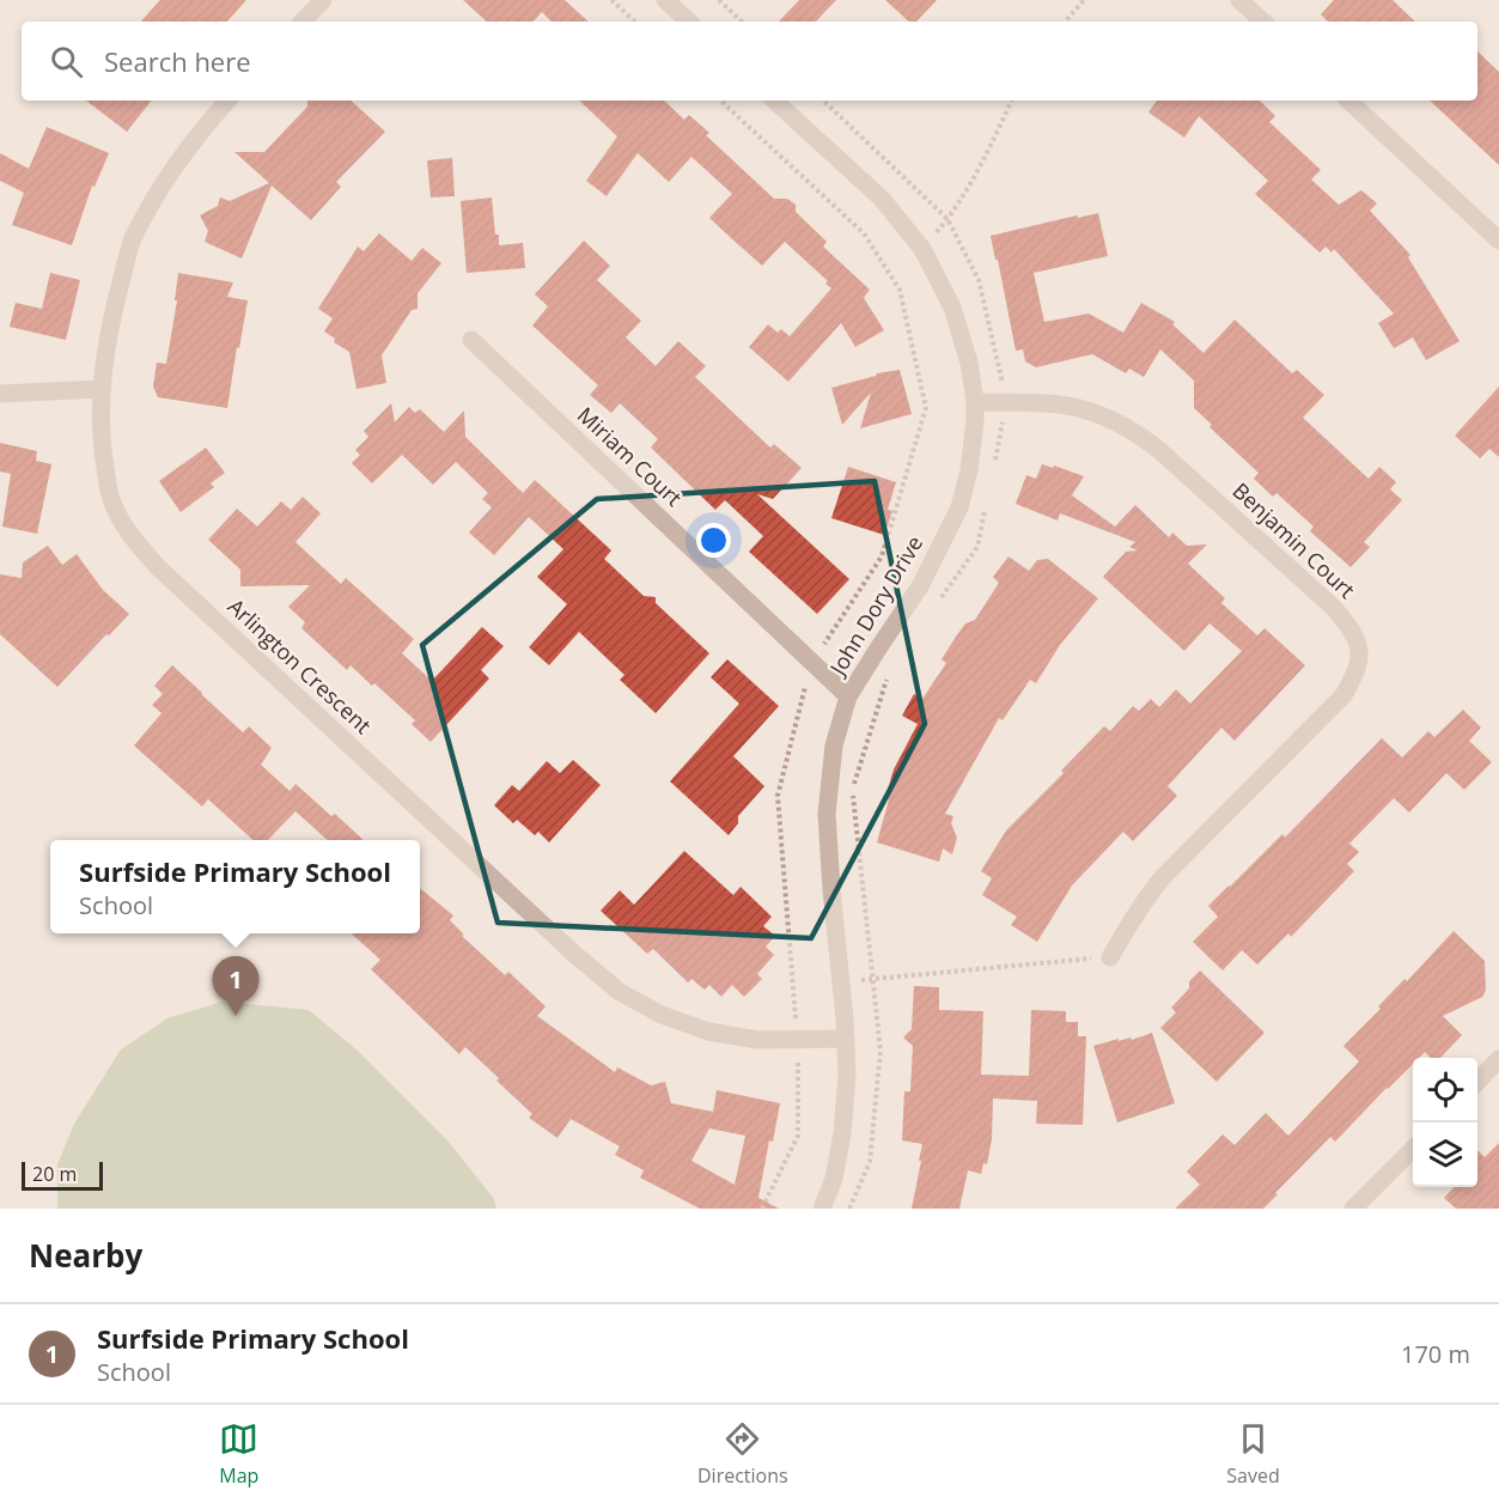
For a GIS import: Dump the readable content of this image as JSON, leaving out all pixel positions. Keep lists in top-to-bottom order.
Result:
{
  "streets": {
    "street": [
      "Miriam Court",
      "Benjamin Court",
      "John Dory Drive",
      "Arlington Crescent"
    ]
  },
  "crossings": [
    ["Miriam Court", "John Dory Drive"],
    ["Benjamin Court", "John Dory Drive"],
    ["John Dory Drive", "Arlington Crescent"]
  ],
  "scale_bar": "20 m",
  "page": {
    "search": "Search here",
    "popup": ["Surfside Primary School", "School"],
    "pins": "1",
    "scale": "20 m",
    "heading": "Nearby",
    "list": [
      {
        "mark": "1",
        "name": "Surfside Primary School",
        "note": "School",
        "value": "170 m"
      }
    ],
    "nav": ["Map", "Directions", "Saved"]
  }
}
